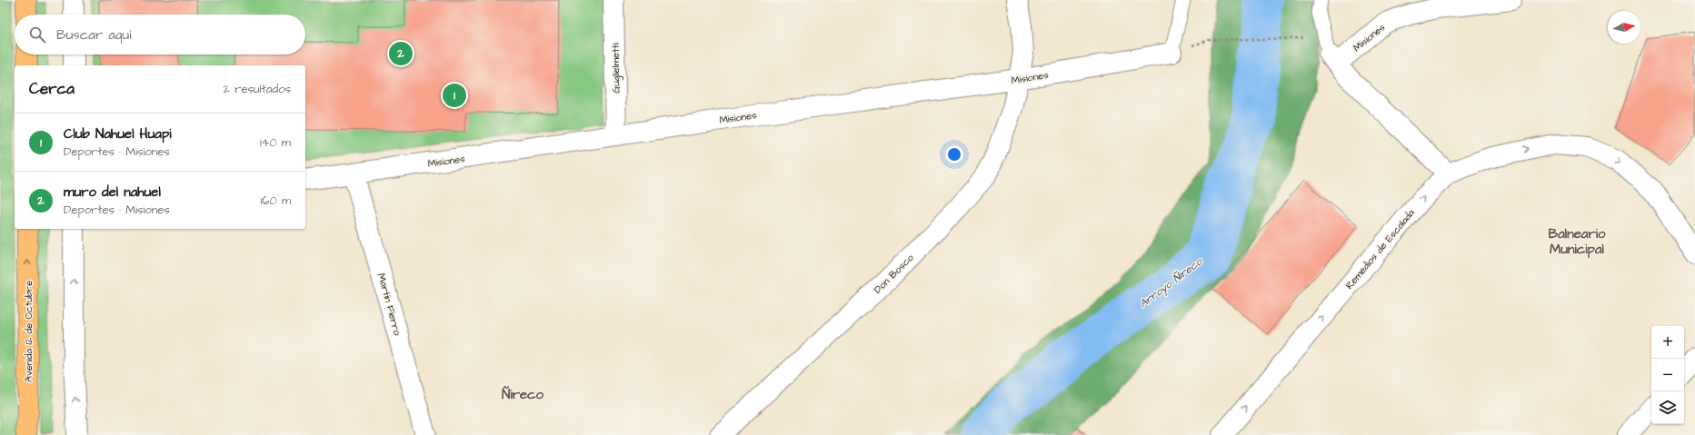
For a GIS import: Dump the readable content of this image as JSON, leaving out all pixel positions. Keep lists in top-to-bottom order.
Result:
{
  "streets": {
    "main road": ["Avenida 12 de Octubre"],
    "street": [
      "Misiones",
      "Guglielmetti",
      "Remedios de Escalada",
      "Don Bosco",
      "Martín Fierro"
    ]
  },
  "crossings": [
    ["Misiones", "Guglielmetti"],
    ["Misiones", "Don Bosco"],
    ["Misiones", "Martín Fierro"]
  ],
  "one_way": ["Avenida 12 de Octubre"],
  "districts": ["Balneario Municipal", "Ñireco"],
  "water": ["Arroyo Ñireco"],
  "north": "right",
  "page": {
    "search": "Buscar aquí",
    "pins": ["2", "1"],
    "heading": ["Cerca", "2 resultados"],
    "list": [
      {
        "mark": "1",
        "name": "Club Nahuel Huapi",
        "note": "Deportes · Misiones",
        "value": "140 m"
      },
      {
        "mark": "2",
        "name": "muro del nahuel",
        "note": "Deportes · Misiones",
        "value": "160 m"
      }
    ],
    "map_buttons": ["+", "−"]
  }
}
